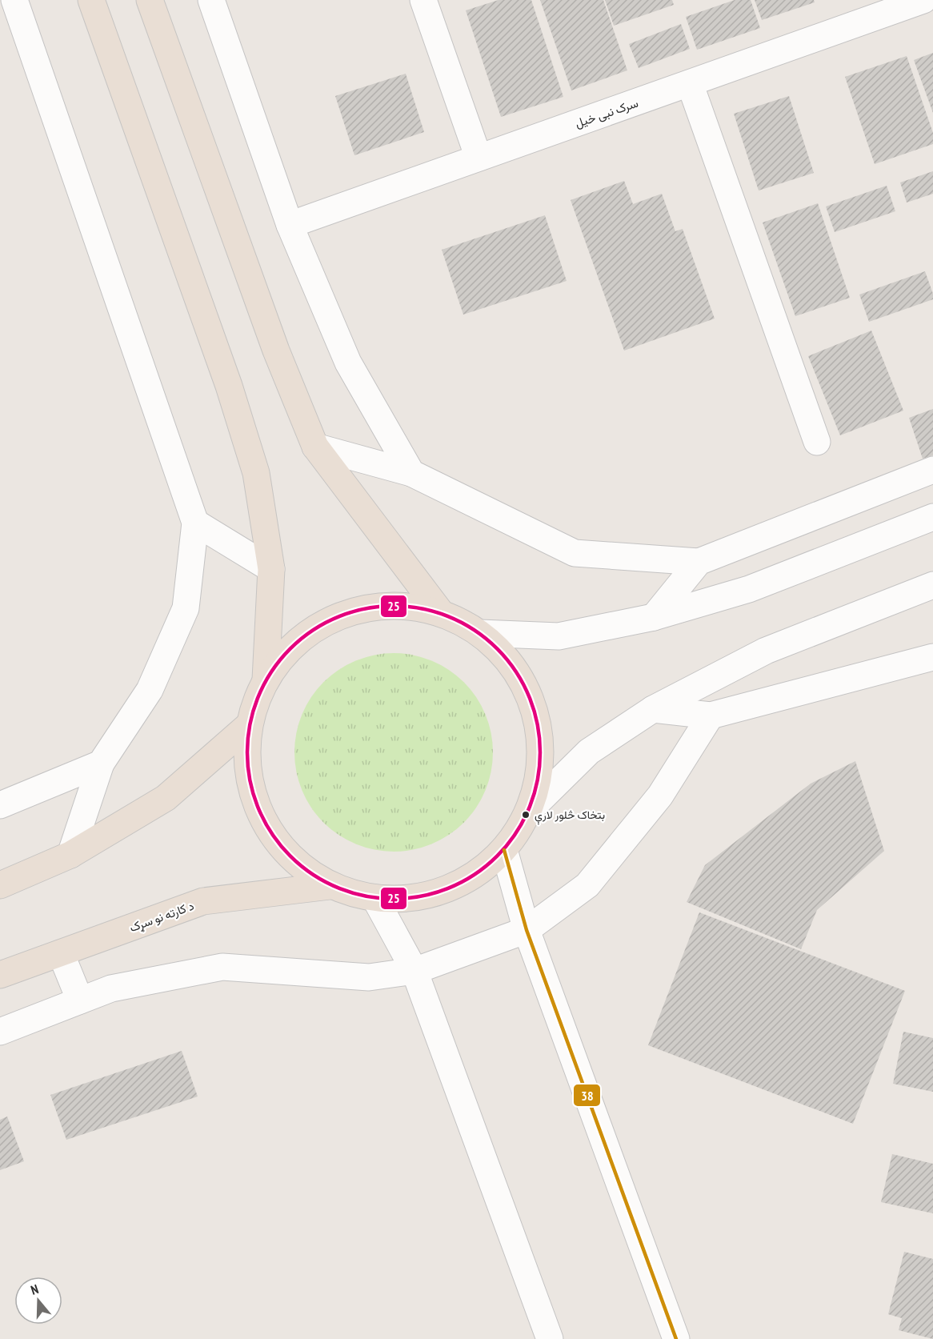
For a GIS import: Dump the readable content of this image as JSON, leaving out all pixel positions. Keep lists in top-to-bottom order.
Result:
{
  "streets": {
    "highway": ["د کارته نو سړک"],
    "street": ["سرک نبی خیل"]
  },
  "places": ["بتخاک څلور لارې"],
  "lines": ["transit line 25", "transit line 38"],
  "north": "top"
}
